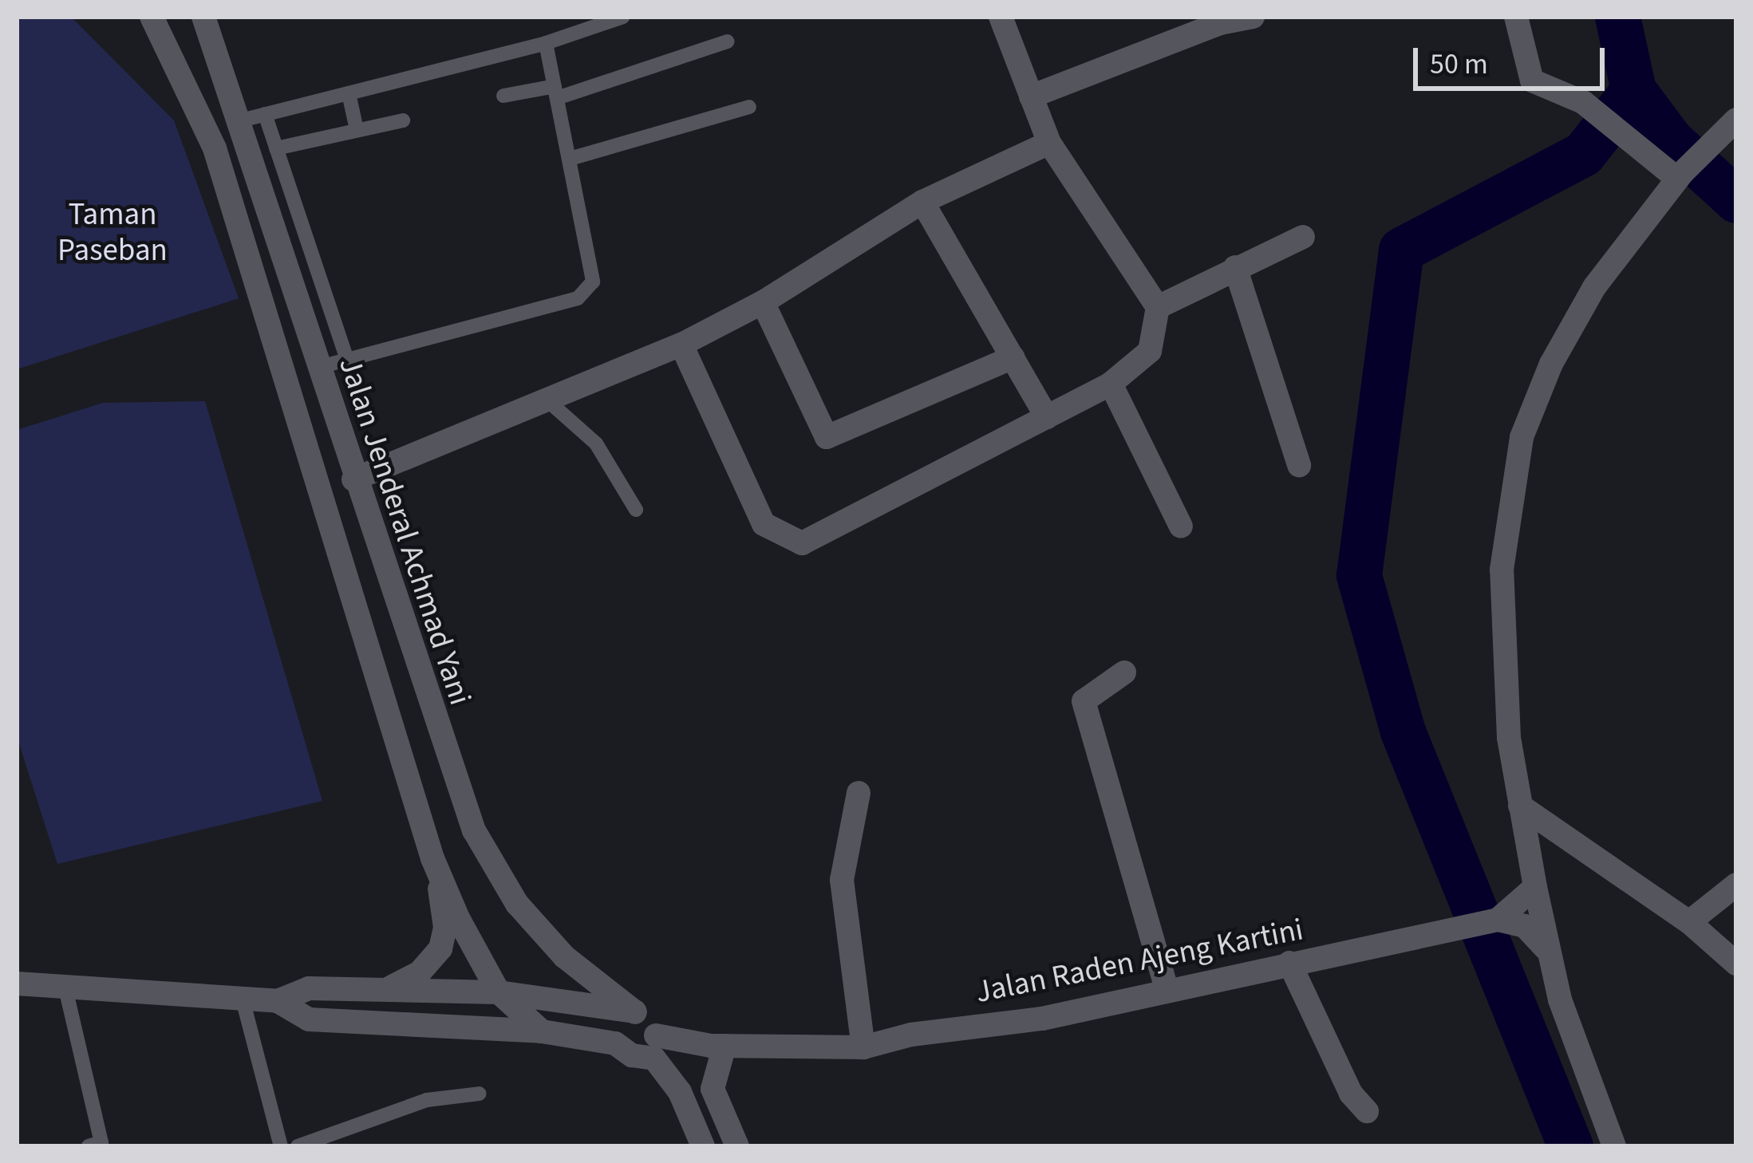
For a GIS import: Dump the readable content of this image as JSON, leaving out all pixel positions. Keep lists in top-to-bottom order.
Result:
{
  "streets": {
    "street": ["Jalan Jenderal Achmad Yani", "Jalan Raden Ajeng Kartini"]
  },
  "crossings": [
    ["Jalan Jenderal Achmad Yani", "Jalan Raden Ajeng Kartini"]
  ],
  "parks": ["Taman Paseban"],
  "scale_bar": "50 m"
}
